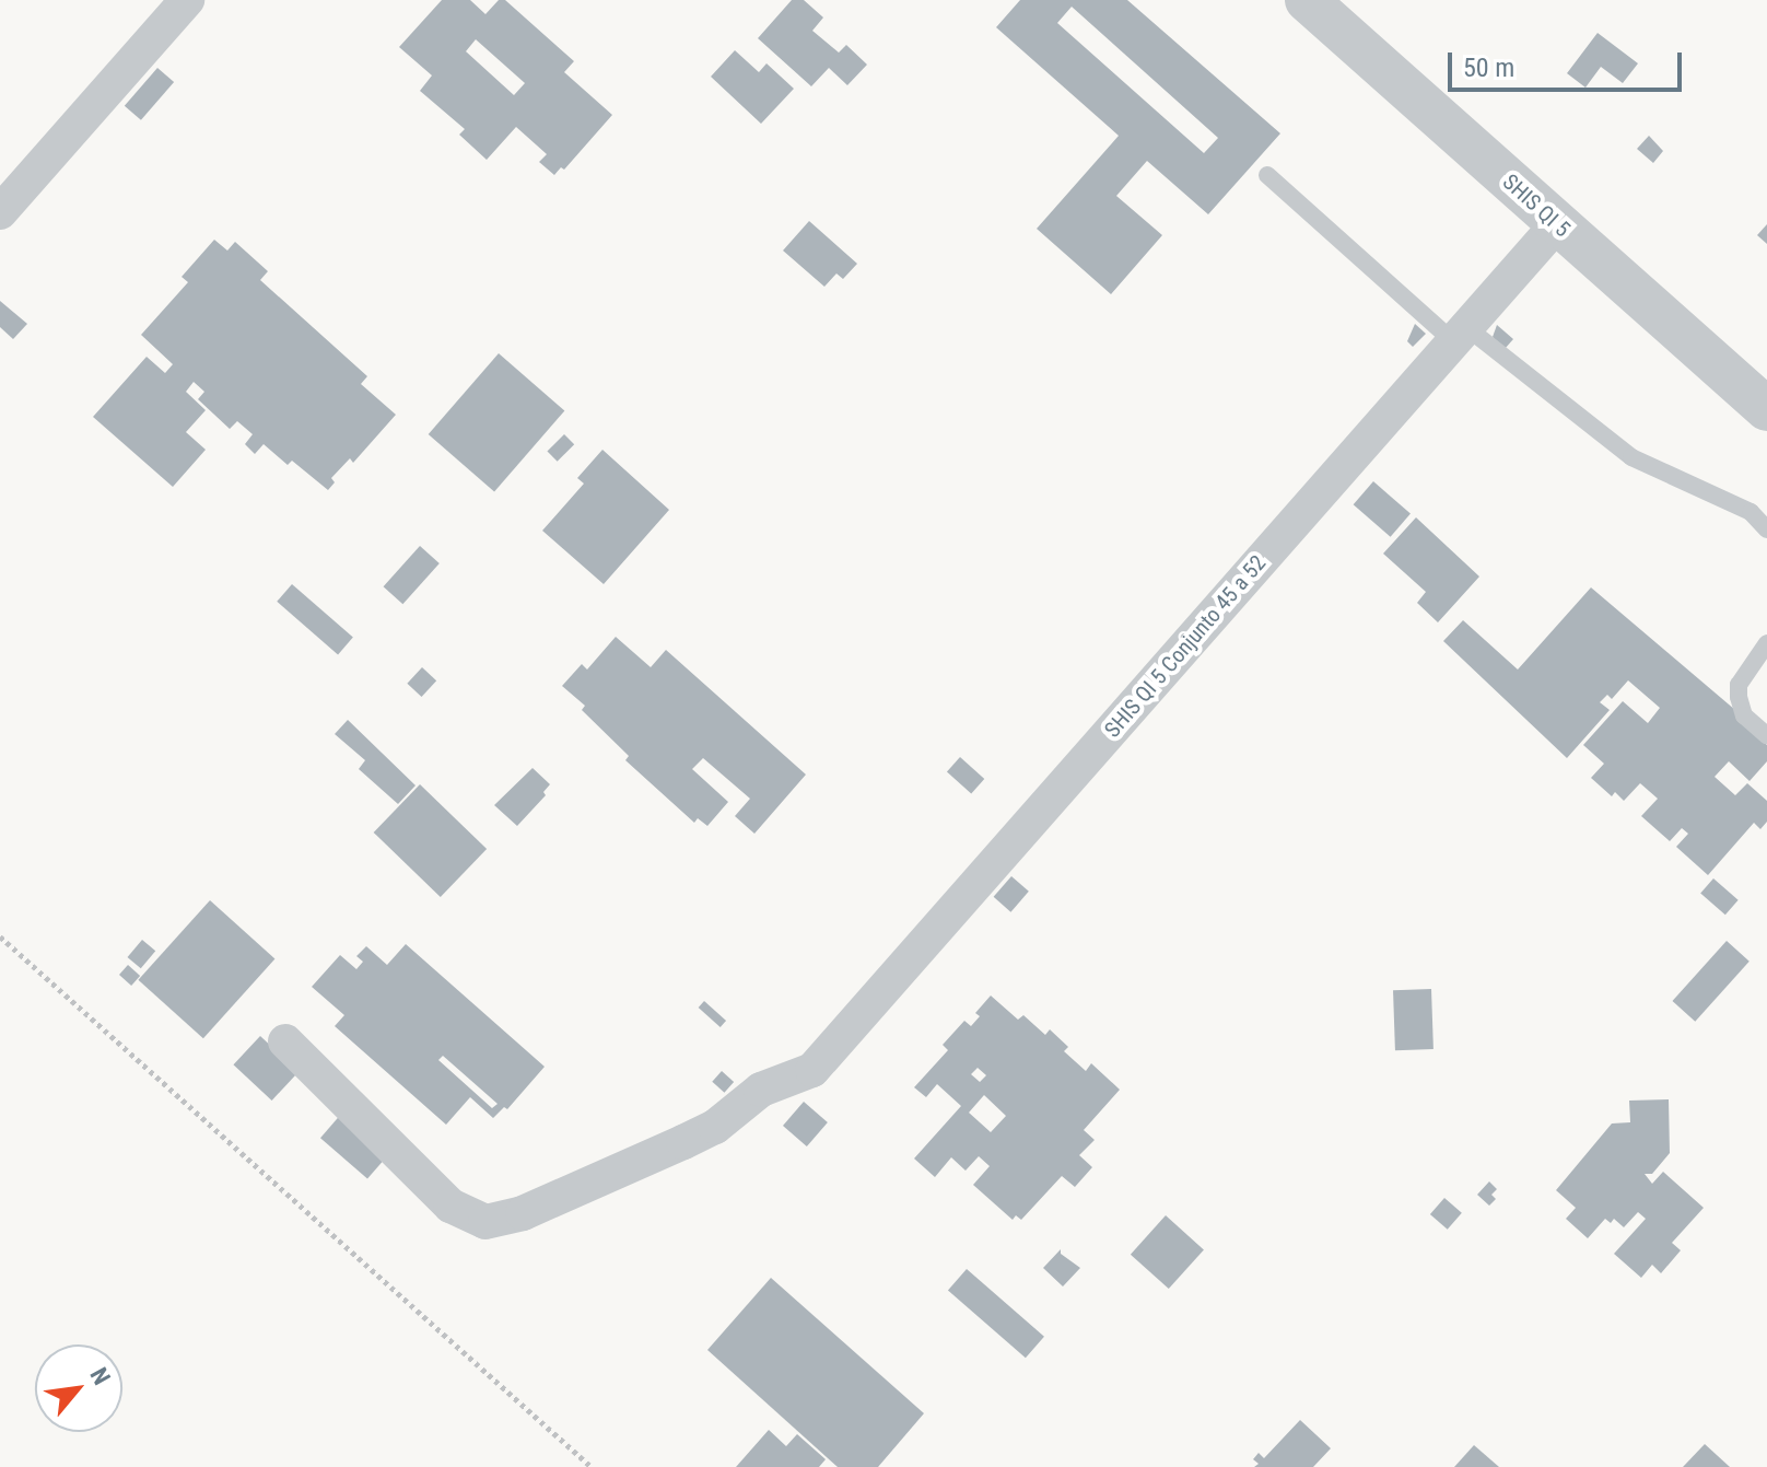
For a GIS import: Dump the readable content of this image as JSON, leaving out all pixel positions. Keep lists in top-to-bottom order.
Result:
{
  "streets": {
    "street": ["SHIS QI 5", "SHIS QI 5 Conjunto 45 a 52"]
  },
  "crossings": [
    ["SHIS QI 5", "SHIS QI 5 Conjunto 45 a 52"]
  ],
  "scale_bar": "50 m",
  "north": "top right"
}
